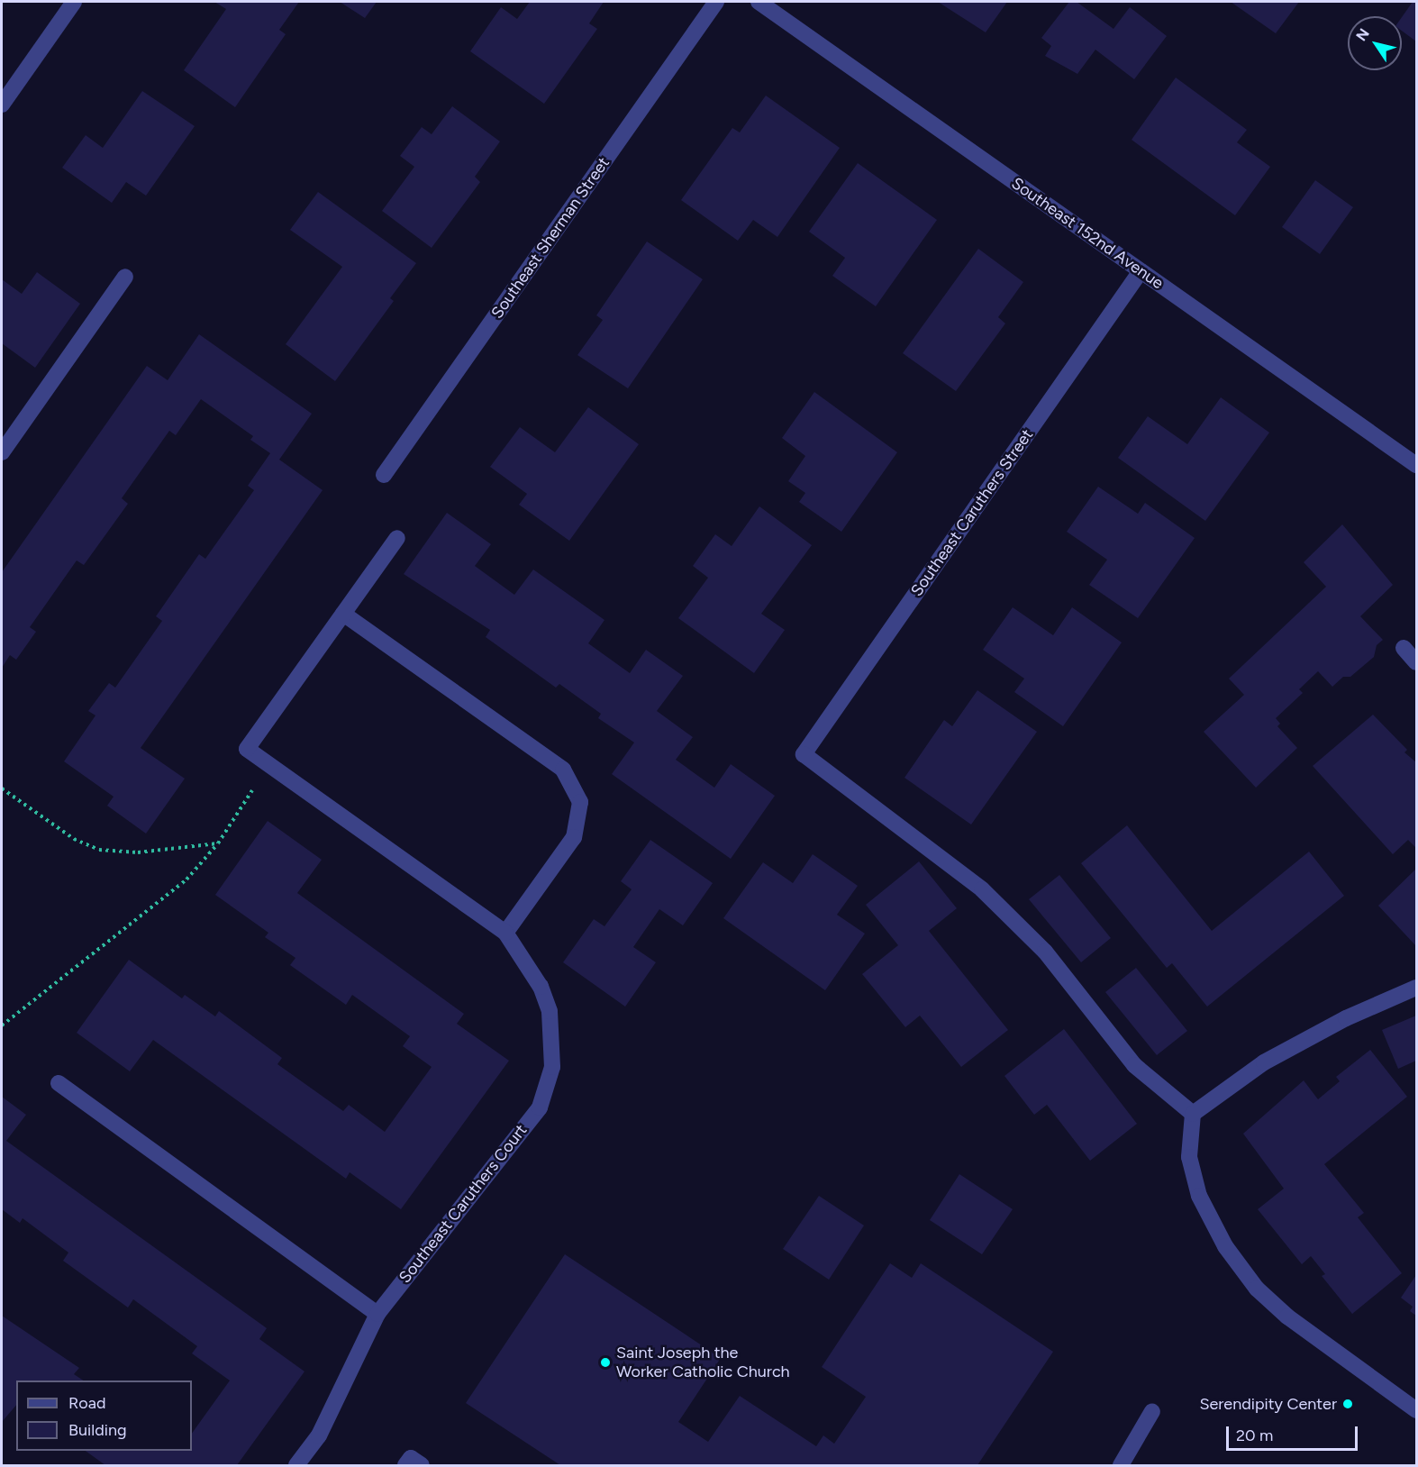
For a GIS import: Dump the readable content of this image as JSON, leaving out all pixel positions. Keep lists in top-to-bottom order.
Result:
{
  "streets": {
    "street": [
      "Southeast 152nd Avenue",
      "Southeast Sherman Street",
      "Southeast Caruthers Street",
      "Southeast Caruthers Court"
    ]
  },
  "crossings": [
    ["Southeast 152nd Avenue", "Southeast Caruthers Street"]
  ],
  "places": ["Saint Joseph the Worker Catholic Church", "Serendipity Center"],
  "legend": ["Road", "Building"],
  "scale_bar": "20 m",
  "north": "top left"
}
